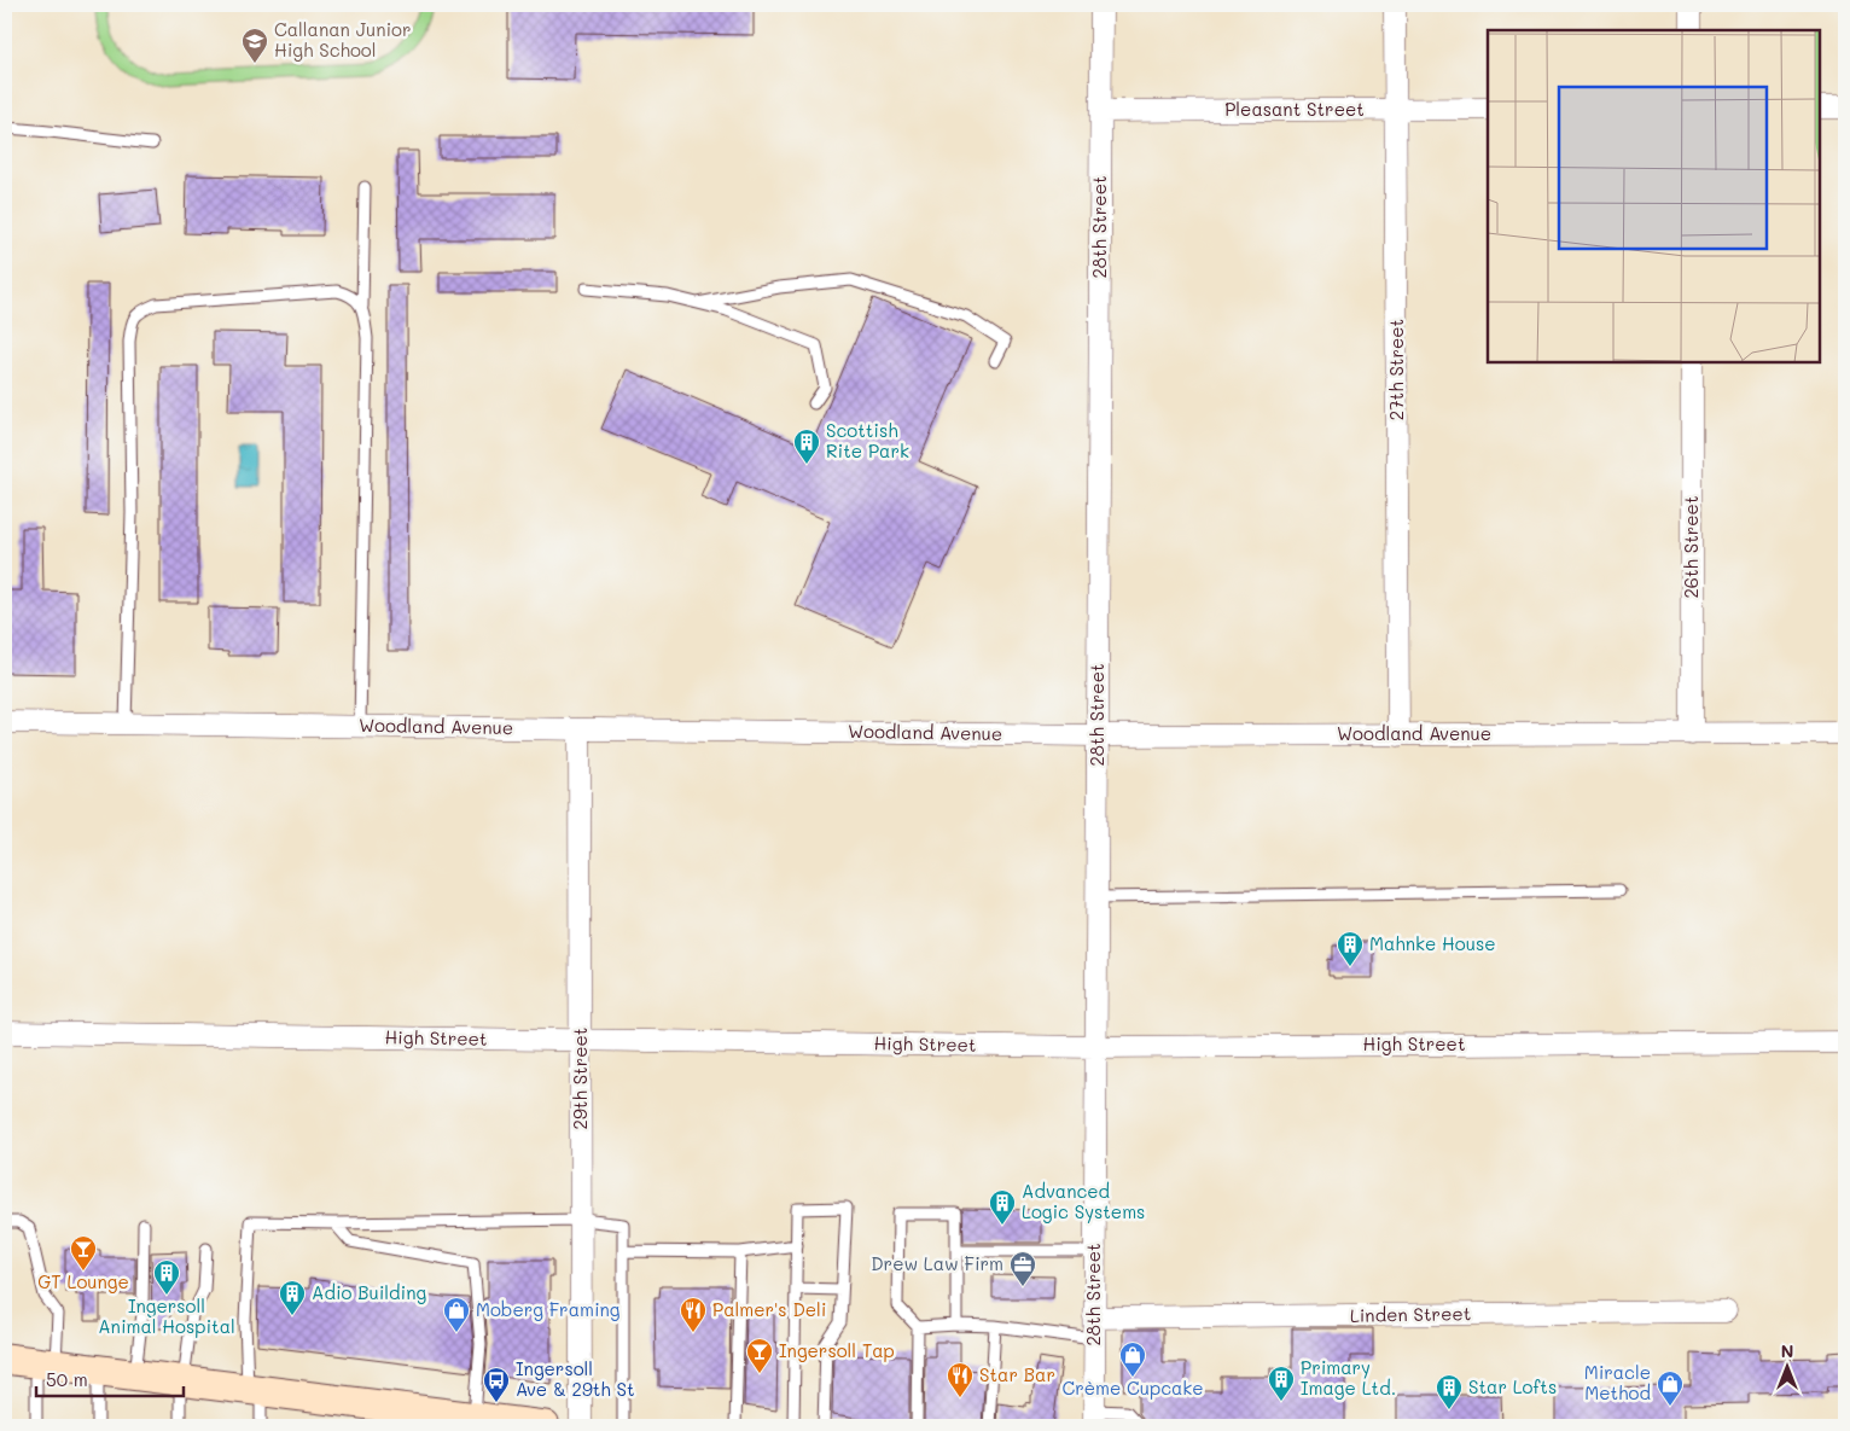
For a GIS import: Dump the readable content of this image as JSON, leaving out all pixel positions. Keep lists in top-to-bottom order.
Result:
{
  "streets": {
    "street": [
      "Pleasant Street",
      "28th Street",
      "27th Street",
      "26th Street",
      "Woodland Avenue",
      "High Street",
      "29th Street",
      "Linden Street"
    ]
  },
  "crossings": [
    ["Pleasant Street", "28th Street"],
    ["Pleasant Street", "27th Street"],
    ["28th Street", "Woodland Avenue"],
    ["28th Street", "High Street"],
    ["28th Street", "Linden Street"],
    ["27th Street", "Woodland Avenue"],
    ["26th Street", "Woodland Avenue"],
    ["Woodland Avenue", "29th Street"],
    ["High Street", "29th Street"]
  ],
  "places": {
    "school or university": ["Callanan Junior High School"],
    "building": [
      "Scottish Rite Park",
      "Mahnke House",
      "Advanced Logic Systems",
      "Ingersoll Animal Hospital",
      "Adio Building",
      "Primary Image Ltd.",
      "Star Lofts"
    ],
    "bar": ["GT Lounge", "Ingersoll Tap"],
    "office": ["Drew Law Firm"],
    "shop": ["Moberg Framing", "Crème Cupcake", "Miracle Method"],
    "restaurant": ["Palmer's Deli", "Star Bar"],
    "bus stop": ["Ingersoll Ave & 29th St"]
  },
  "scale_bar": "50 m",
  "north": "top"
}
